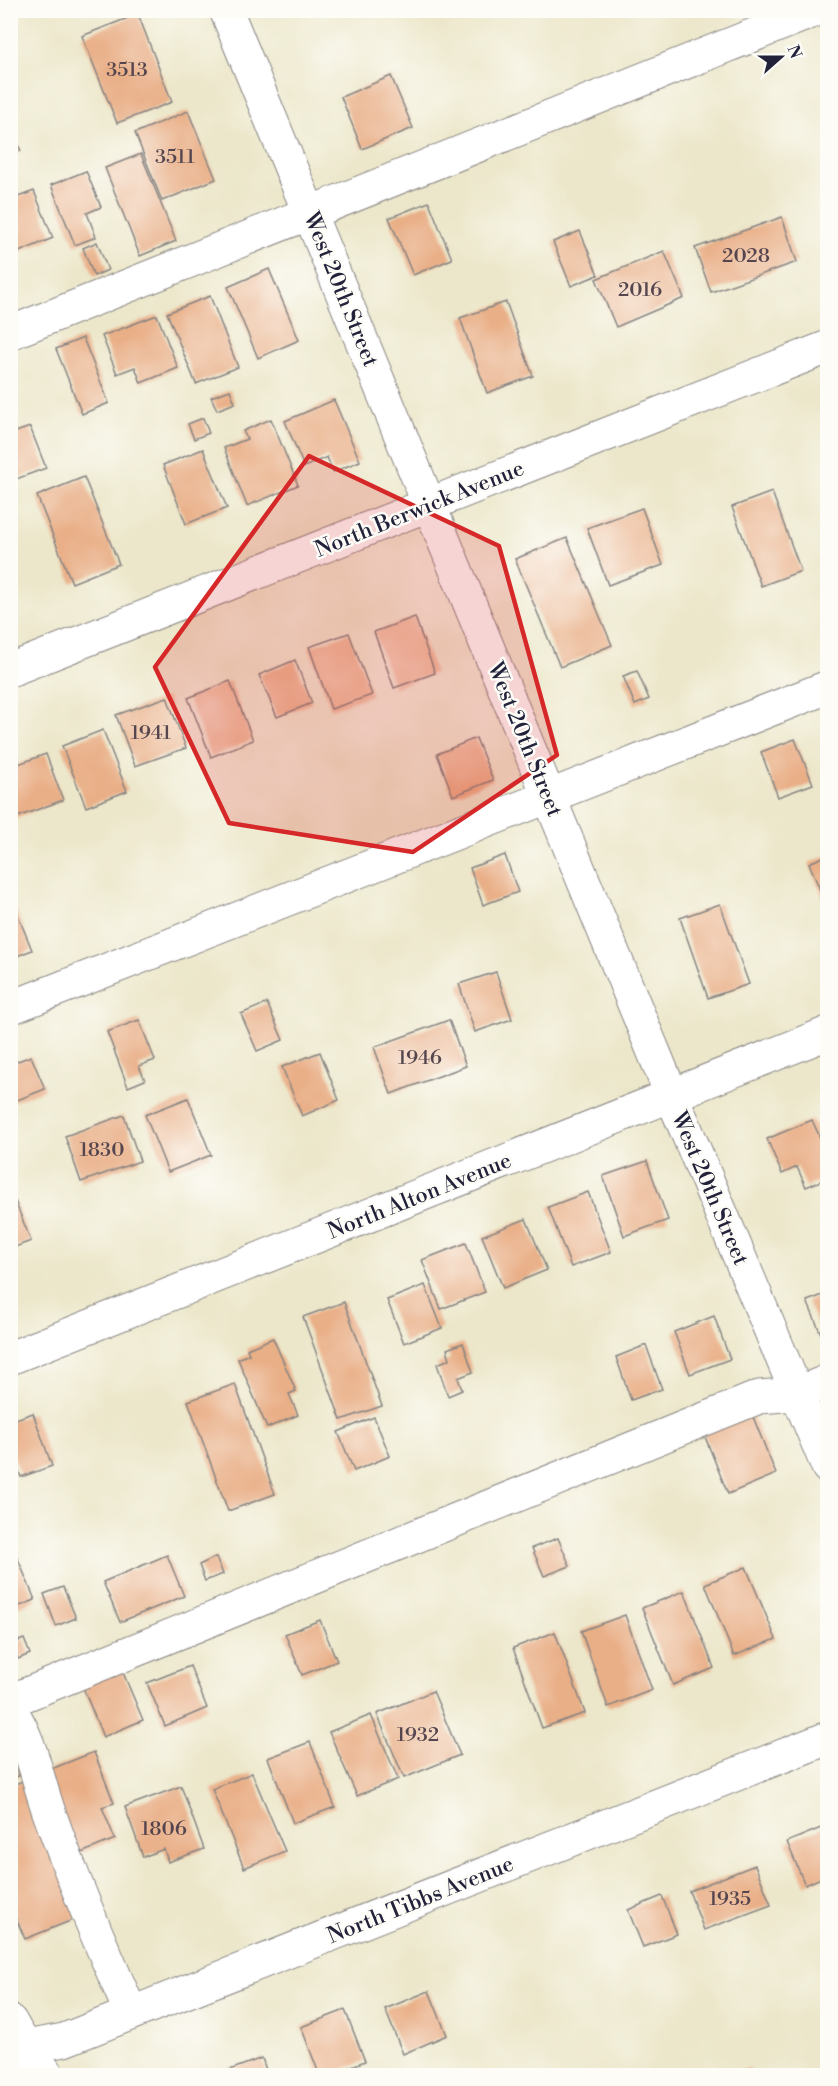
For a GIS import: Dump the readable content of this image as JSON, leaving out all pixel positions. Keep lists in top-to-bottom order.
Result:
{
  "streets": {
    "street": [
      "West 20th Street",
      "North Berwick Avenue",
      "North Alton Avenue",
      "North Tibbs Avenue"
    ]
  },
  "crossings": [
    ["West 20th Street", "North Berwick Avenue"],
    ["West 20th Street", "North Alton Avenue"]
  ],
  "house_numbers": [
    "3513",
    "3511",
    "2028",
    "2016",
    "1941",
    "1946",
    "1830",
    "1932",
    "1806",
    "1935"
  ],
  "north": "right"
}
